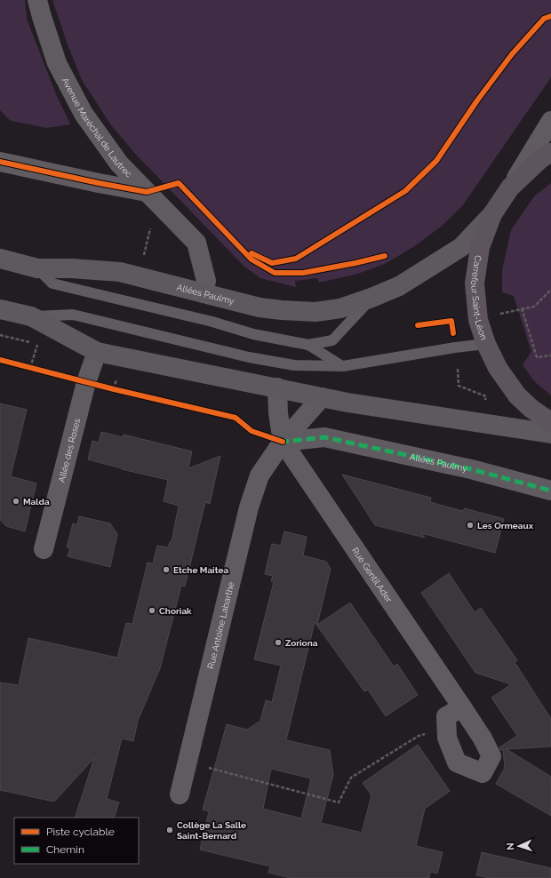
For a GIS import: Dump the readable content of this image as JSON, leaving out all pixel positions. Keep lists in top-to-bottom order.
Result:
{
  "streets": {
    "main road": ["Allées Paulmy", "Carrefour Saint-Léon"],
    "street": [
      "Avenue Maréchal de Lautrec",
      "Allée des Roses",
      "Rue Gentil Ader",
      "Rue Antoine Labarthe"
    ]
  },
  "crossings": [
    ["Avenue Maréchal de Lautrec", "Allées Paulmy"],
    ["Allées Paulmy", "Carrefour Saint-Léon"],
    ["Allées Paulmy", "Rue Gentil Ader"],
    ["Allées Paulmy", "Rue Antoine Labarthe"],
    ["Rue Gentil Ader", "Rue Antoine Labarthe"]
  ],
  "places": [
    "Malda",
    "Les Ormeaux",
    "Etche Maitea",
    "Choriak",
    "Zoriona",
    "Collège La Salle Saint-Bernard"
  ],
  "legend": ["Piste cyclable", "Chemin"],
  "north": "left"
}
